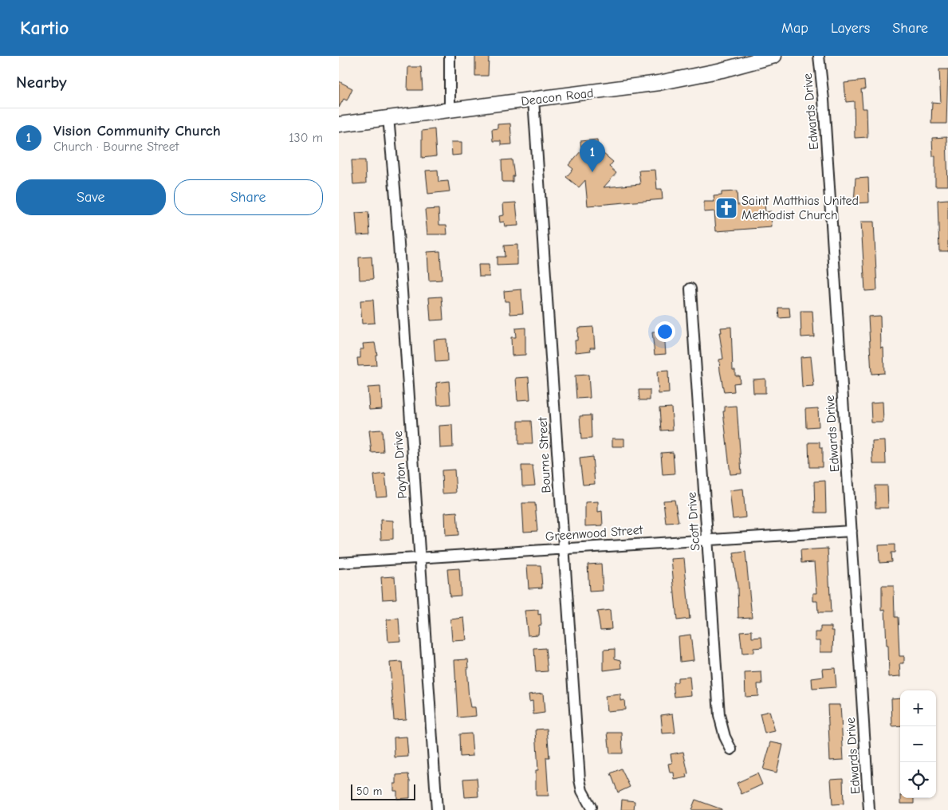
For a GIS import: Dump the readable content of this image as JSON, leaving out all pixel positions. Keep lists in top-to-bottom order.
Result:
{
  "streets": {
    "main road": ["Deacon Road"],
    "street": [
      "Edwards Drive",
      "Bourne Street",
      "Payton Drive",
      "Scott Drive",
      "Greenwood Street"
    ]
  },
  "crossings": [
    ["Deacon Road", "Bourne Street"],
    ["Deacon Road", "Payton Drive"],
    ["Edwards Drive", "Greenwood Street"],
    ["Bourne Street", "Greenwood Street"],
    ["Payton Drive", "Greenwood Street"],
    ["Scott Drive", "Greenwood Street"]
  ],
  "places": {
    "church": ["Saint Matthias United Methodist Church"]
  },
  "scale_bar": "50 m",
  "page": {
    "header": "Kartio",
    "nav": ["Map", "Layers", "Share"],
    "heading": "Nearby",
    "list": [
      {
        "mark": "1",
        "name": "Vision Community Church",
        "note": "Church · Bourne Street",
        "value": "130 m"
      }
    ],
    "pins": "1",
    "buttons": ["Save", "Share"],
    "map_buttons": ["+", "−"],
    "scale": "50 m"
  }
}
